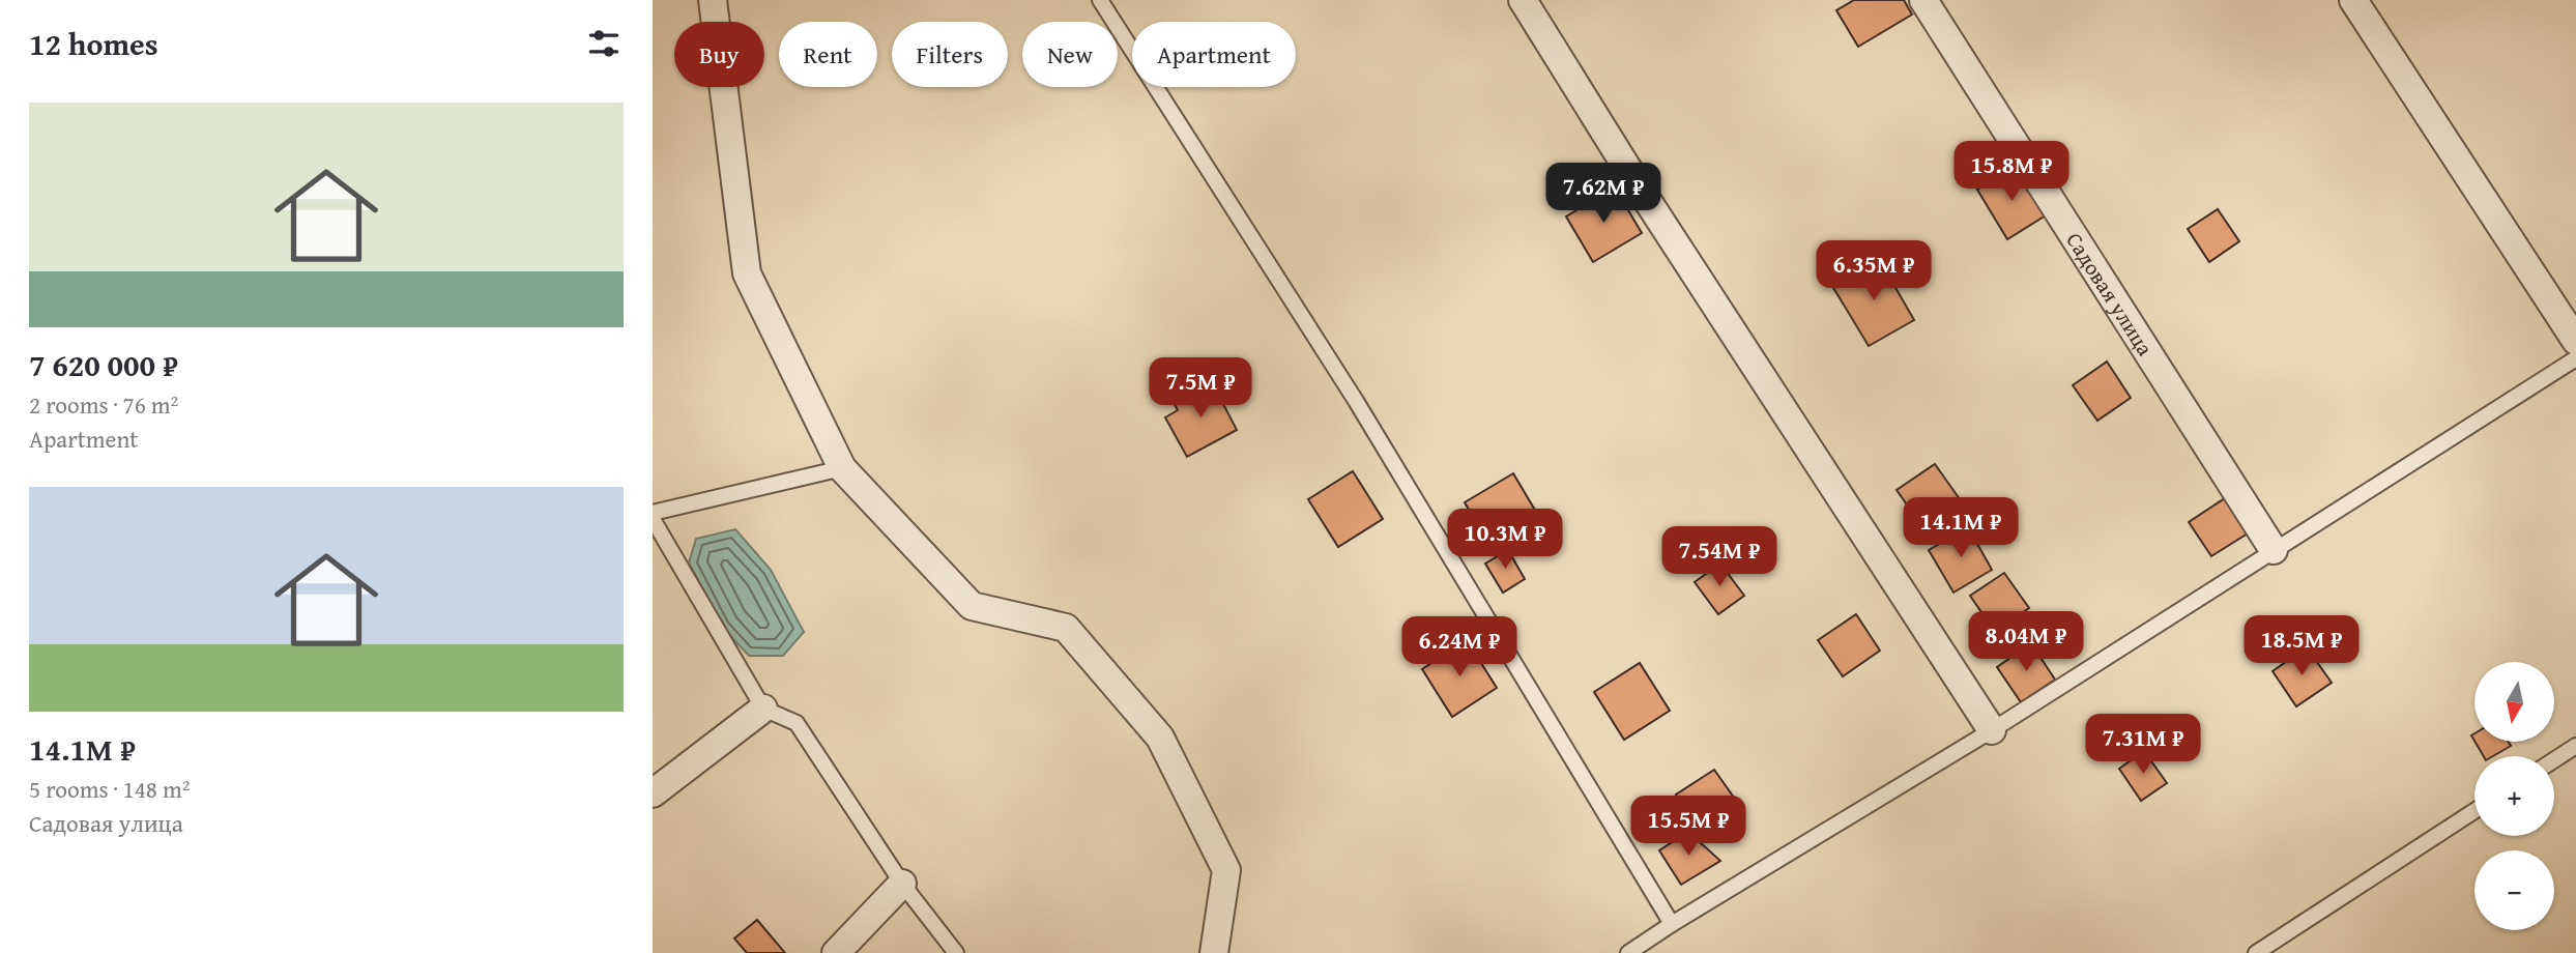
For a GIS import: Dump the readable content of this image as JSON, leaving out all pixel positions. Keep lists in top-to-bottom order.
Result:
{
  "streets": {
    "street": ["Садовая улица"]
  },
  "north": "bottom",
  "page": {
    "heading": "12 homes",
    "chip": [
      "Buy",
      "Rent",
      "Filters",
      "New",
      "Apartment"
    ],
    "list": [
      {
        "name": "7 620 000 ₽",
        "note": "2 rooms · 76 m² · Apartment"
      },
      {
        "name": "14.1M ₽",
        "note": "5 rooms · 148 m² · Садовая улица"
      }
    ],
    "price": [
      "15.8M ₽",
      "7.62M ₽",
      "6.35M ₽",
      "7.5M ₽",
      "14.1M ₽",
      "10.3M ₽",
      "7.54M ₽",
      "8.04M ₽",
      "18.5M ₽",
      "6.24M ₽",
      "7.31M ₽",
      "15.5M ₽"
    ],
    "map_buttons": ["+", "−"]
  }
}
